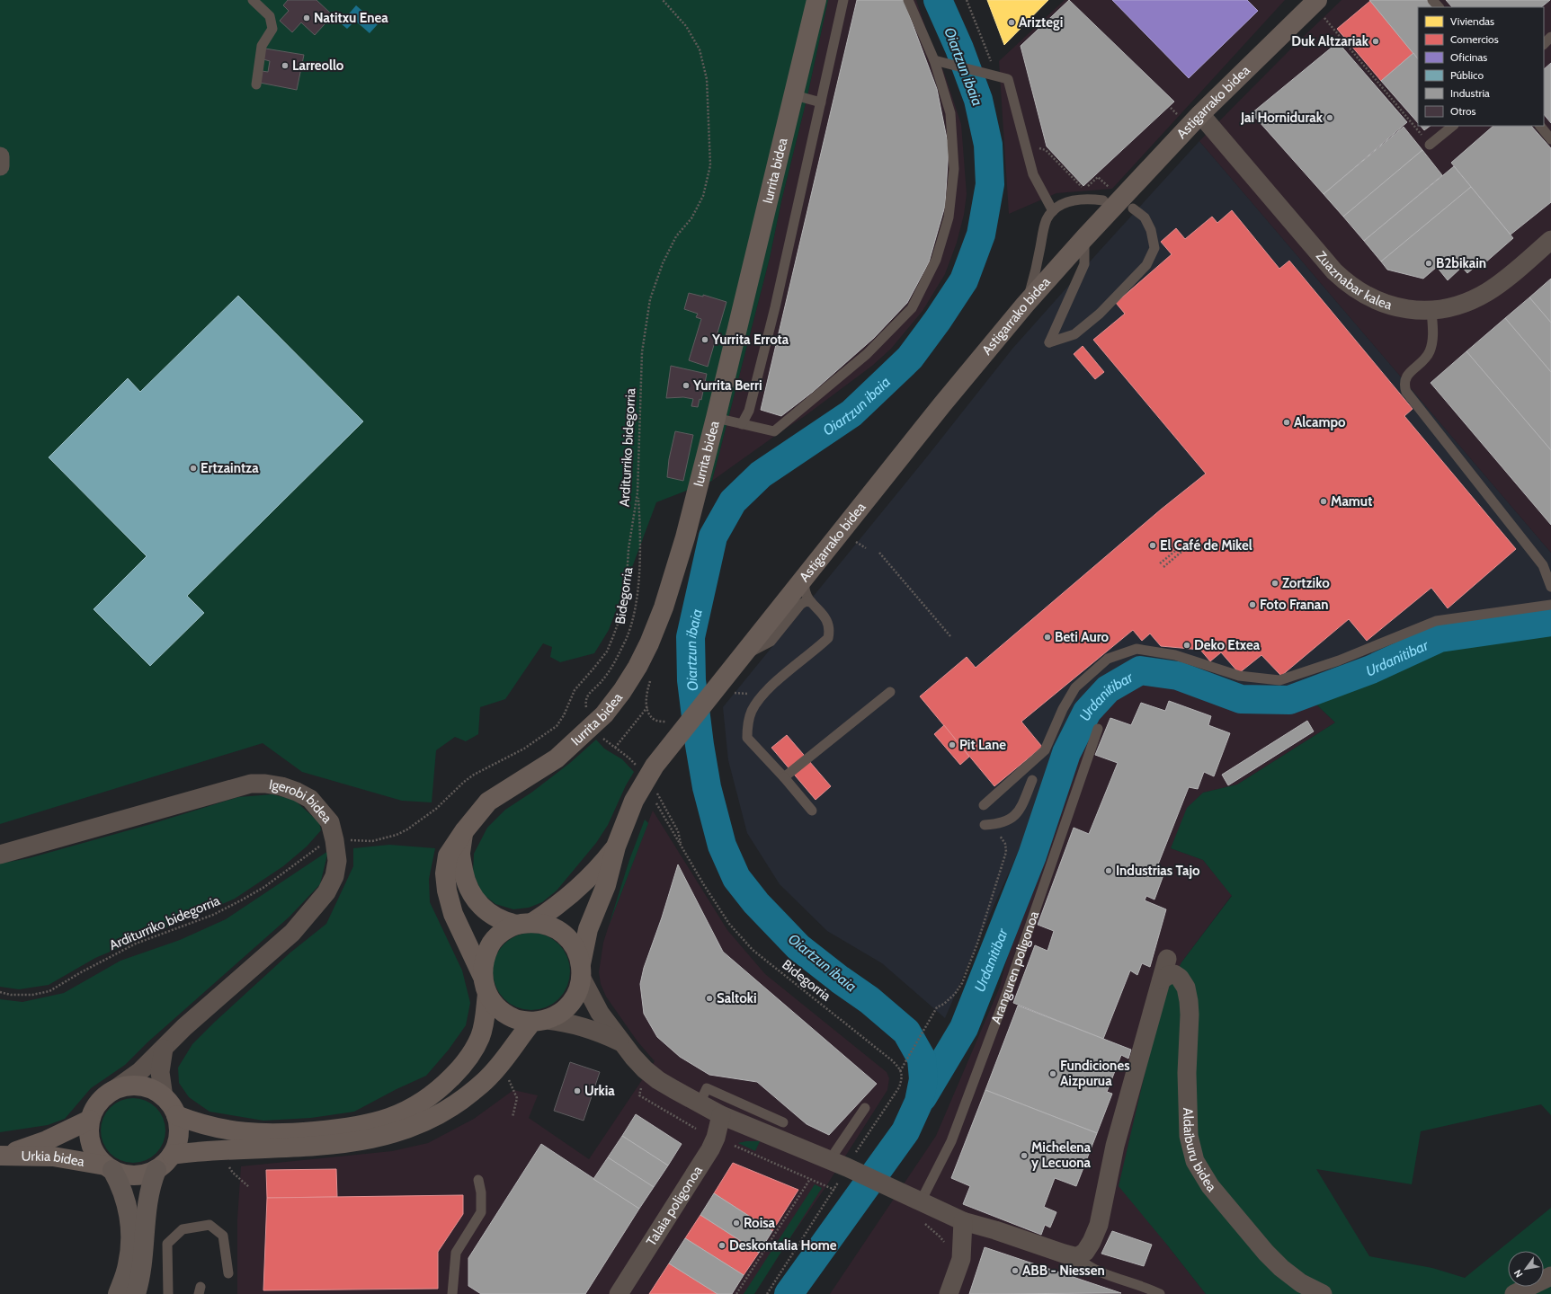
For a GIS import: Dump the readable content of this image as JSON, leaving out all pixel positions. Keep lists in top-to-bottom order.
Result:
{
  "streets": {
    "main road": ["Astigarrako bidea", "Iurrita bidea", "Urkia bidea"],
    "street": [
      "Zuaznabar kalea",
      "Igerobi bidea",
      "Aldaiburu bidea",
      "Talaia poligonoa"
    ],
    "lane": ["Aranguren poligonoa"],
    "path": ["Arditurriko bidegorria", "Bidegorria"]
  },
  "crossings": [
    ["Astigarrako bidea", "Zuaznabar kalea"],
    ["Arditurriko bidegorria", "Bidegorria"],
    ["Igerobi bidea", "Urkia bidea"]
  ],
  "water": ["Oiartzun ibaia", "Urdanitibar"],
  "places": [
    "Natitxu Enea",
    "Ariztegi",
    "Duk Altzariak",
    "Larreollo",
    "Jai Hornidurak",
    "B2bikain",
    "Yurrita Errota",
    "Yurrita Berri",
    "Alcampo",
    "Ertzaintza",
    "Mamut",
    "El Café de Mikel",
    "Zortziko",
    "Foto Franan",
    "Beti Auro",
    "Deko Etxea",
    "Pit Lane",
    "Industrias Tajo",
    "Saltoki",
    "Fundiciones Aizpurua",
    "Urkia",
    "Michelena y Lecuona",
    "Roisa",
    "Deskontalia Home",
    "ABB - Niessen"
  ],
  "legend": [
    "Viviendas",
    "Comercios",
    "Oficinas",
    "Público",
    "Industria",
    "Otros"
  ],
  "north": "bottom left"
}
